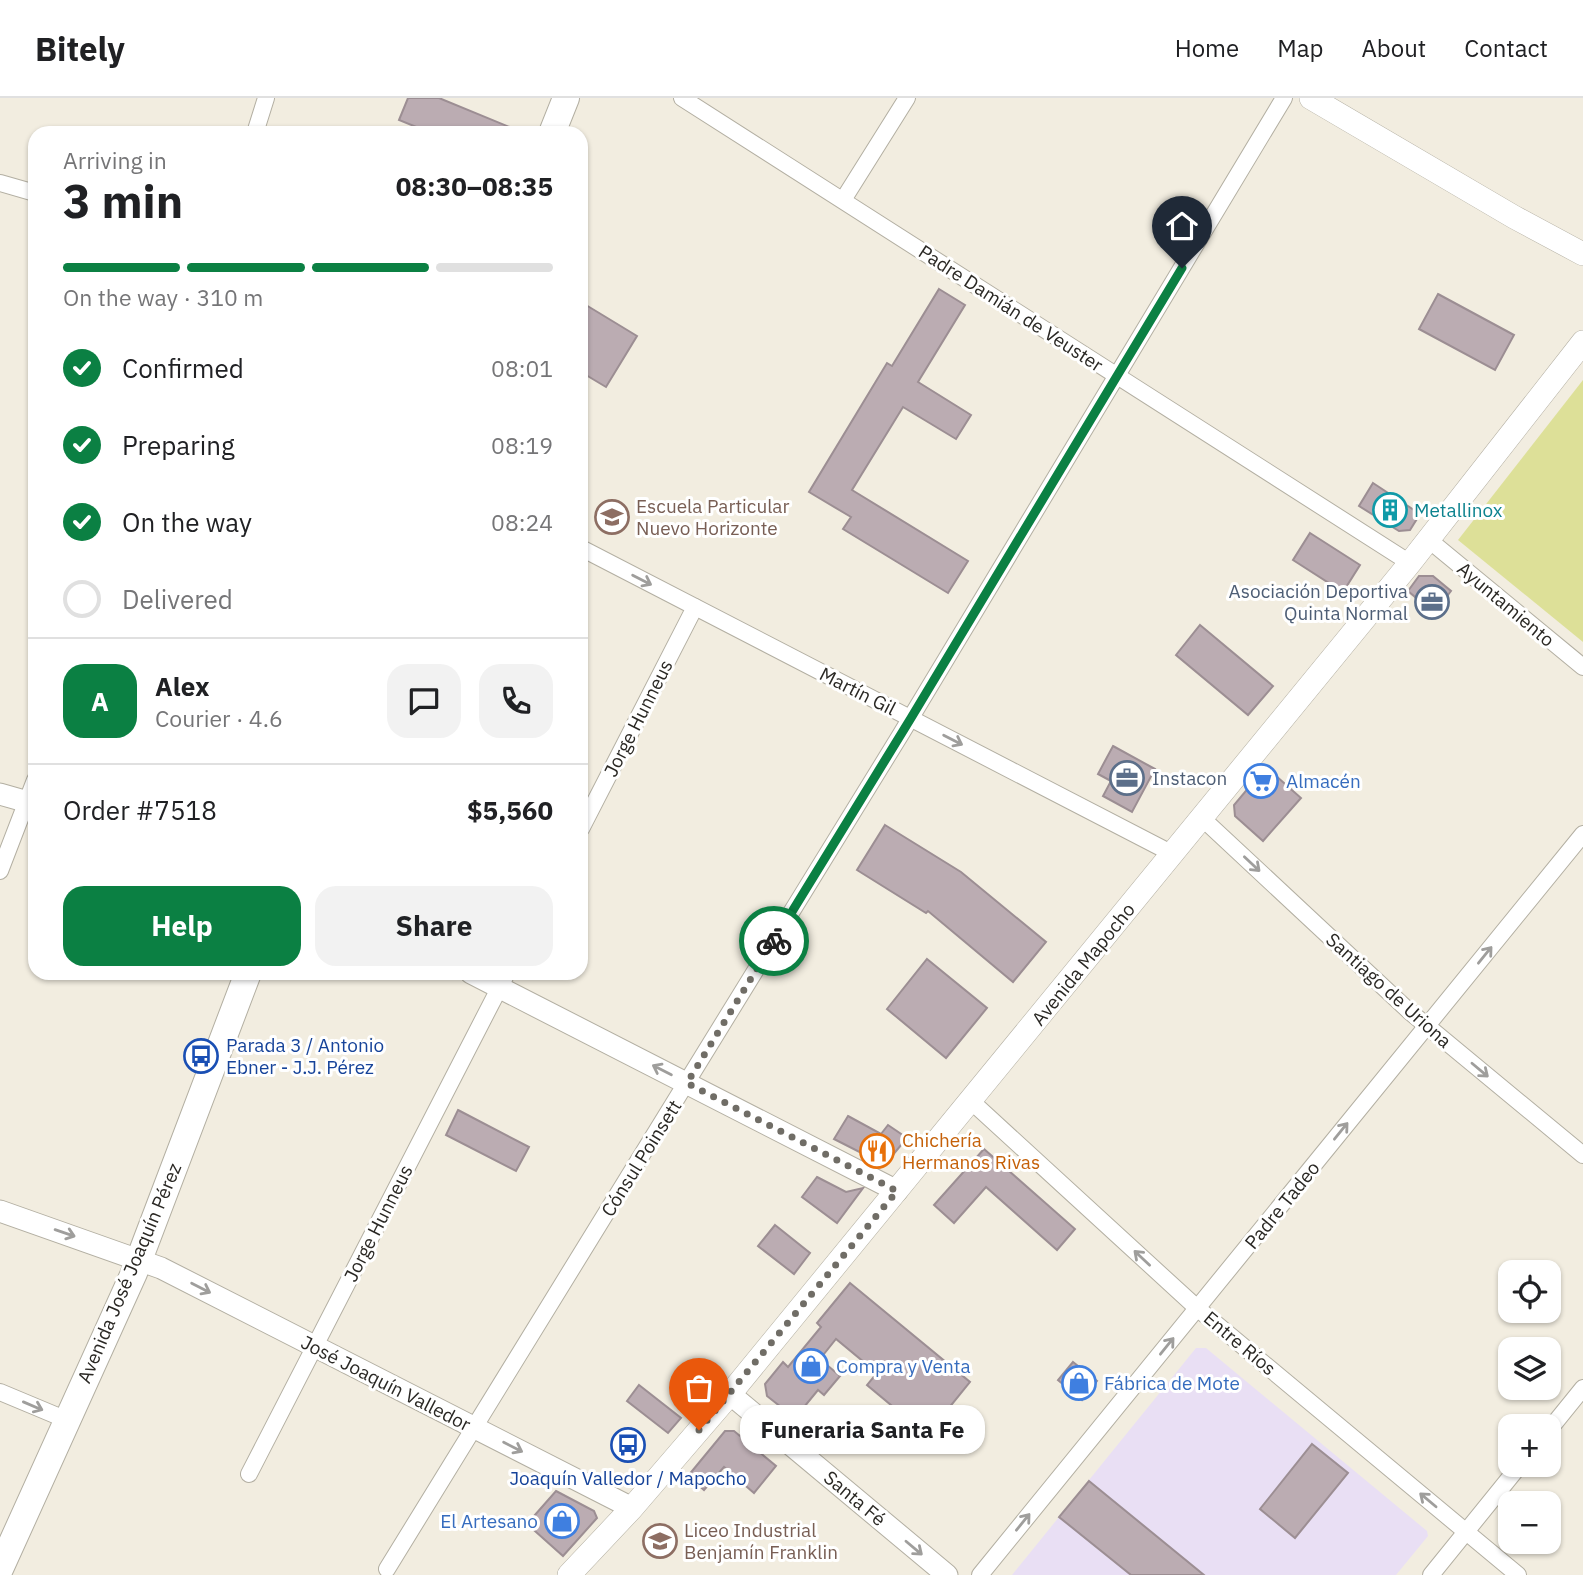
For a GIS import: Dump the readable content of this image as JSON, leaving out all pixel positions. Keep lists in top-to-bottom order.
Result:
{
  "streets": {
    "main road": ["Avenida Mapocho", "Avenida José Joaquín Pérez"],
    "street": [
      "Padre Damián de Veuster",
      "Ayuntamiento",
      "Martín Gil",
      "Jorge Hunneus",
      "Santiago de Uriona",
      "Cónsul Poinsett",
      "Padre Tadeo",
      "Entre Ríos",
      "José Joaquín Valledor",
      "Santa Fé"
    ]
  },
  "crossings": [
    ["Padre Damián de Veuster", "Avenida Mapocho"],
    ["Padre Damián de Veuster", "Cónsul Poinsett"],
    ["Ayuntamiento", "Avenida Mapocho"],
    ["Martín Gil", "Jorge Hunneus"],
    ["Martín Gil", "Avenida Mapocho"],
    ["Martín Gil", "Cónsul Poinsett"],
    ["Jorge Hunneus", "José Joaquín Valledor"],
    ["Avenida Mapocho", "Santiago de Uriona"],
    ["Avenida Mapocho", "Entre Ríos"],
    ["Avenida Mapocho", "José Joaquín Valledor"],
    ["Avenida Mapocho", "Santa Fé"],
    ["Santiago de Uriona", "Padre Tadeo"],
    ["Cónsul Poinsett", "José Joaquín Valledor"],
    ["Padre Tadeo", "Entre Ríos"],
    ["Avenida José Joaquín Pérez", "José Joaquín Valledor"]
  ],
  "one_way": [
    "Martín Gil",
    "Santiago de Uriona",
    "Padre Tadeo",
    "Entre Ríos",
    "José Joaquín Valledor",
    "Santa Fé"
  ],
  "places": {
    "building": ["Metallinox"],
    "school or university": ["Escuela Particular Nuevo Horizonte", "Liceo Industrial Benjamín Franklin"],
    "office": ["Asociación Deportiva Quinta Normal", "Instacon"],
    "supermarket": ["Almacén"],
    "bus stop": ["Parada 3 / Antonio Ebner - J.J. Pérez", "Joaquín Valledor / Mapocho"],
    "restaurant": ["Chichería Hermanos Rivas"],
    "shop": ["Compra y Venta", "Fábrica de Mote", "El Artesano"],
    "other": ["Funeraria Santa Fe"]
  },
  "page": {
    "header": "Bitely",
    "nav": [
      "Home",
      "Map",
      "About",
      "Contact"
    ],
    "heading": ["3 min", "Arriving in", "08:30–08:35"],
    "panel": [
      "Alex",
      "Courier · 4.6",
      "Order #7518",
      "$5,560"
    ],
    "bar": "On the way · 310 m",
    "list": [
      ["Confirmed", "08:01"],
      ["Preparing", "08:19"],
      ["On the way", "08:24"],
      "Delivered"
    ],
    "round": "A",
    "buttons": ["Help", "Share"],
    "map_buttons": ["+", "−"],
    "bubble": "Funeraria Santa Fe"
  }
}
